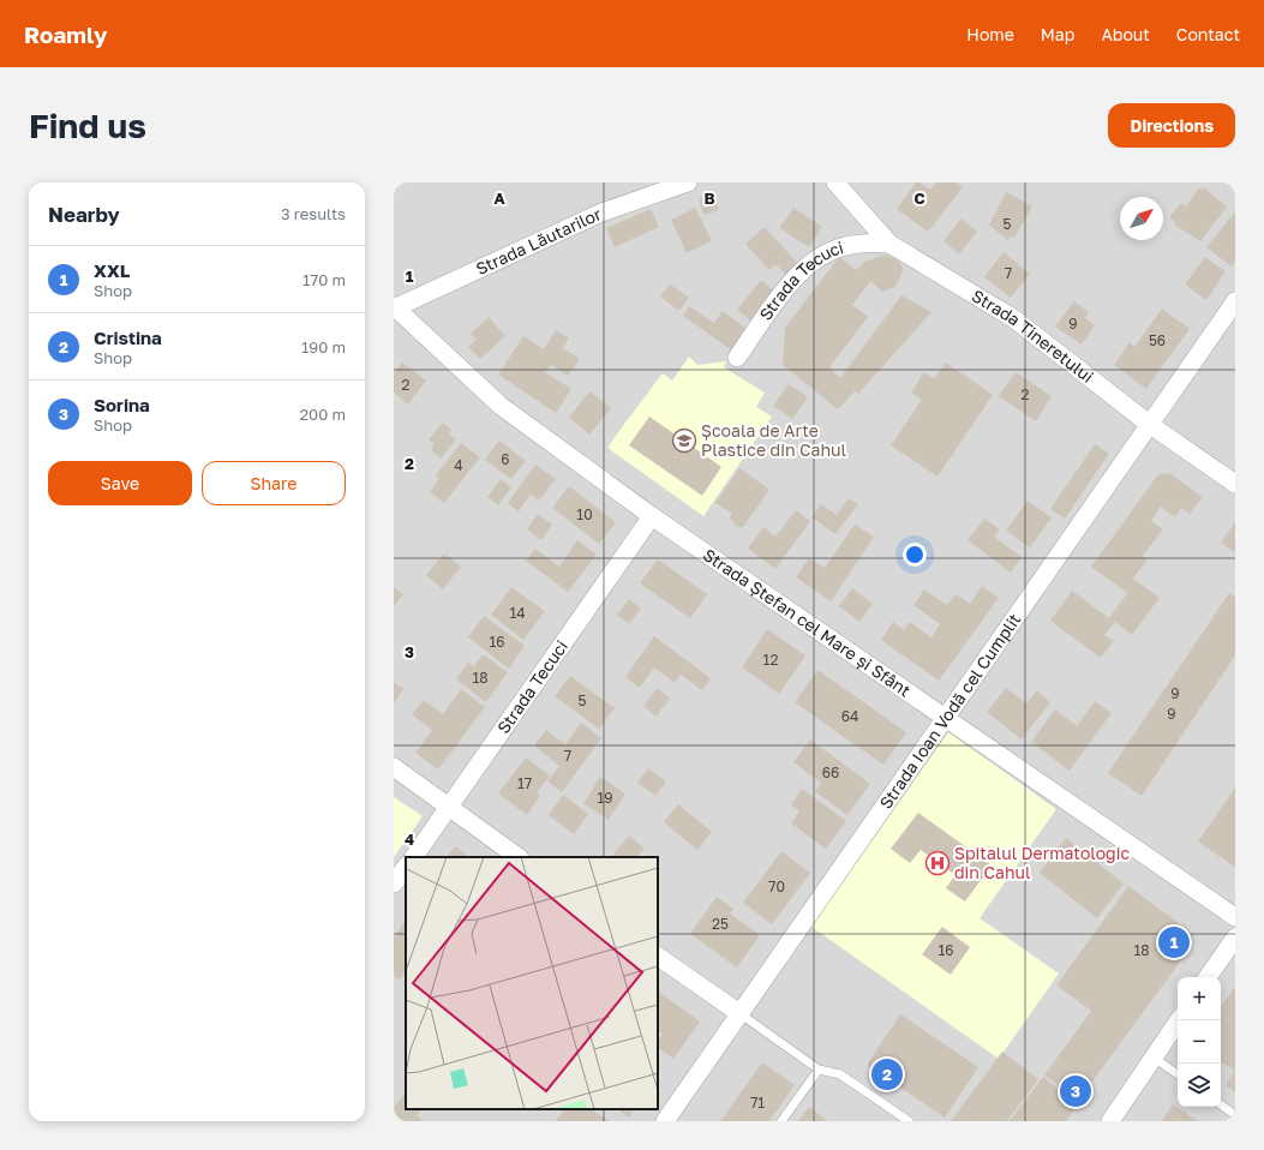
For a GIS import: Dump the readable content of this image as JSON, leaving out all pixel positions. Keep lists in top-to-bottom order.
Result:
{
  "streets": {
    "street": [
      "Strada Lăutarilor",
      "Strada Tecuci",
      "Strada Tineretului",
      "Strada Ștefan cel Mare și Sfânt",
      "Strada Ioan Vodă cel Cumplit"
    ]
  },
  "crossings": [
    ["Strada Lăutarilor", "Strada Ștefan cel Mare și Sfânt"],
    ["Strada Tecuci", "Strada Tineretului"],
    ["Strada Tecuci", "Strada Ștefan cel Mare și Sfânt"],
    ["Strada Tineretului", "Strada Ioan Vodă cel Cumplit"],
    ["Strada Ștefan cel Mare și Sfânt", "Strada Ioan Vodă cel Cumplit"]
  ],
  "places": {
    "school or university": ["Școala de Arte Plastice din Cahul"],
    "hospital": ["Spitalul Dermatologic din Cahul"]
  },
  "house_numbers": [
    "5",
    "7",
    "9",
    "56",
    "2",
    "2",
    "6",
    "4",
    "10",
    "14",
    "16",
    "12",
    "18",
    "9",
    "5",
    "9",
    "64",
    "7",
    "66",
    "17",
    "19",
    "70",
    "25",
    "16",
    "18",
    "71"
  ],
  "north": "top right",
  "page": {
    "header": "Roamly",
    "nav": [
      "Home",
      "Map",
      "About",
      "Contact"
    ],
    "buttons": [
      "Directions",
      ["Save", "Share"]
    ],
    "title": "Find us",
    "heading": ["Nearby", "3 results"],
    "list": [
      {
        "mark": "1",
        "name": "XXL",
        "note": "Shop",
        "value": "170 m"
      },
      {
        "mark": "2",
        "name": "Cristina",
        "note": "Shop",
        "value": "190 m"
      },
      {
        "mark": "3",
        "name": "Sorina",
        "note": "Shop",
        "value": "200 m"
      }
    ],
    "pins": ["1", "2", "3"],
    "map_buttons": ["+", "−"]
  },
  "grid": {
    "columns": ["A", "B", "C"],
    "rows": [
      "1",
      "2",
      "3",
      "4"
    ]
  }
}
